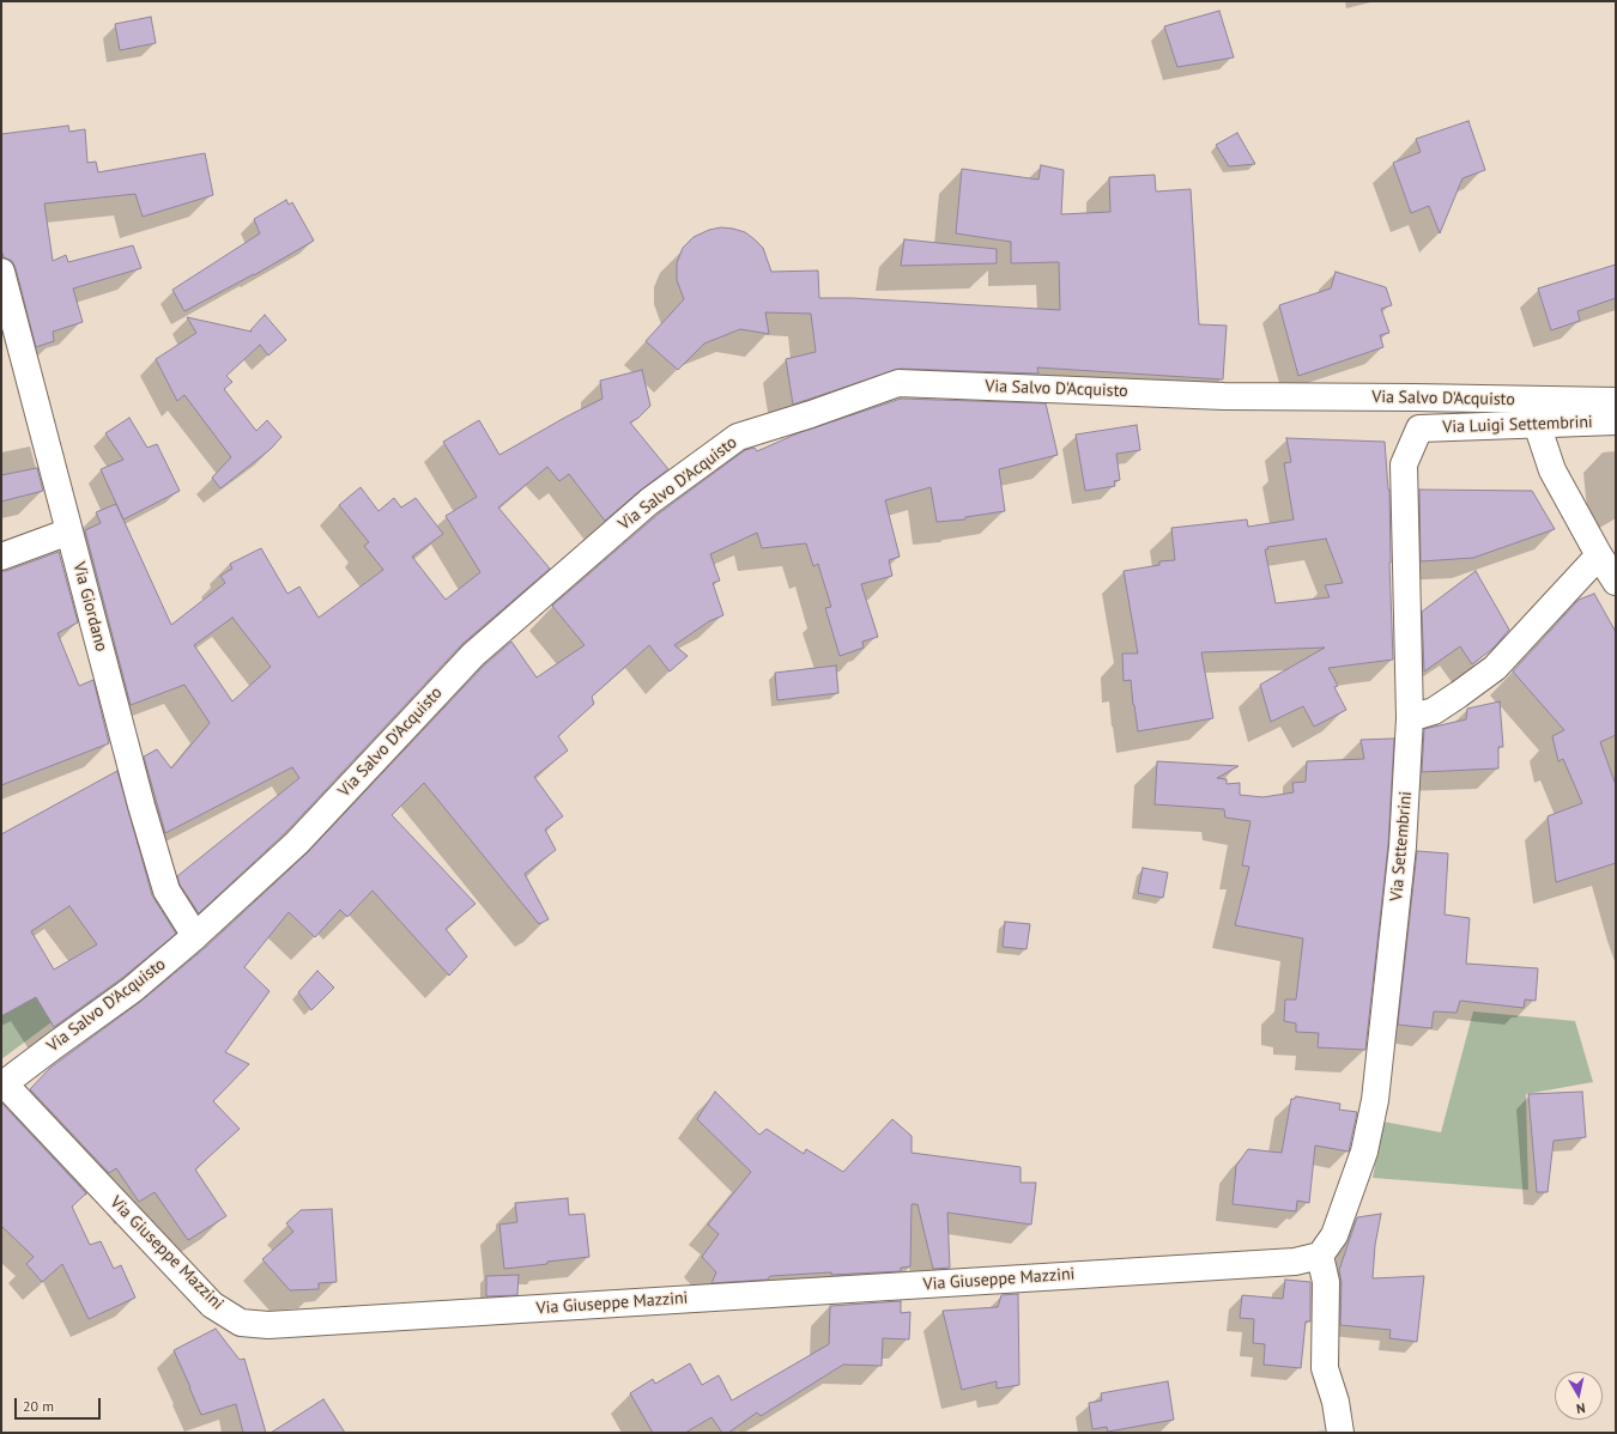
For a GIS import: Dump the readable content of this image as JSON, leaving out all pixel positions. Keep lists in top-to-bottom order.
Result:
{
  "streets": {
    "street": [
      "Via Salvo D'Acquisto",
      "Via Luigi Settembrini",
      "Via Giordano",
      "Via Settembrini",
      "Via Giuseppe Mazzini"
    ]
  },
  "crossings": [
    ["Via Salvo D'Acquisto", "Via Giordano"],
    ["Via Salvo D'Acquisto", "Via Giuseppe Mazzini"],
    ["Via Luigi Settembrini", "Via Settembrini"],
    ["Via Settembrini", "Via Giuseppe Mazzini"]
  ],
  "scale_bar": "20 m",
  "north": "bottom"
}
